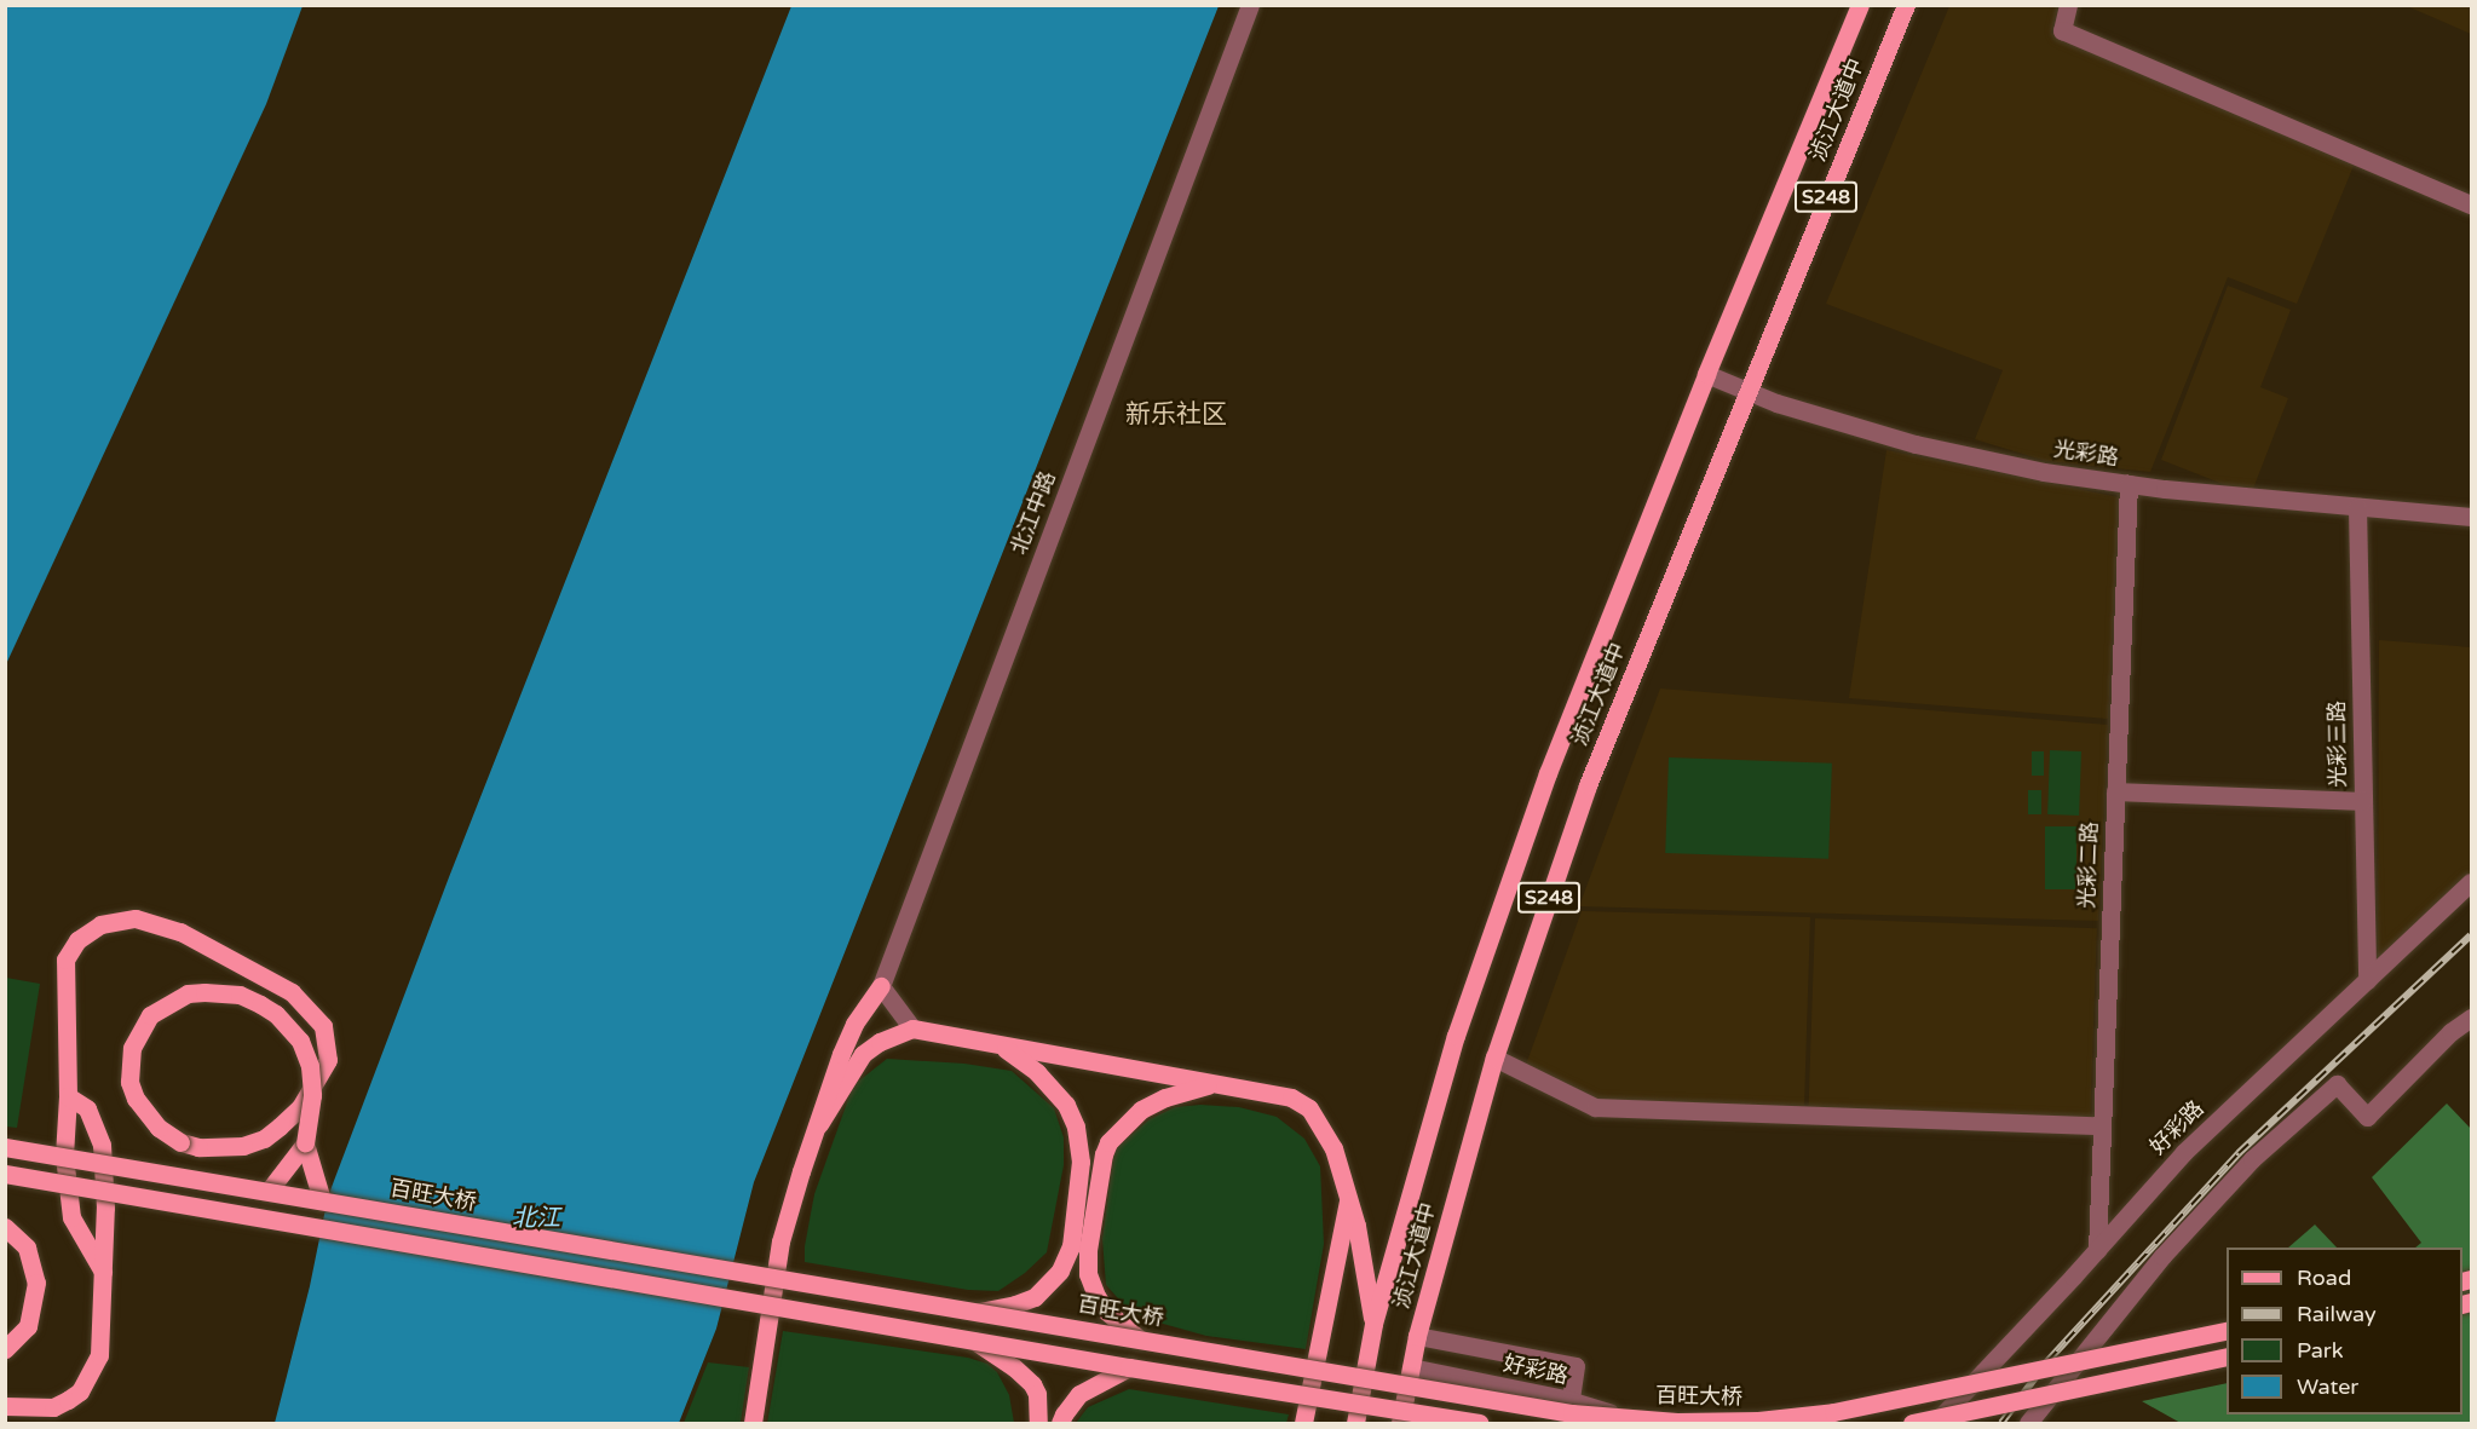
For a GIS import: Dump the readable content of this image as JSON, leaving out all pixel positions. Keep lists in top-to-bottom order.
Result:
{
  "streets": {
    "main road": ["浈江大道中", "S248", "百旺大桥"],
    "street": [
      "光彩路",
      "北江中路",
      "光彩三路",
      "光彩二路",
      "好彩路"
    ]
  },
  "crossings": [
    ["浈江大道中", "光彩路"],
    ["浈江大道中", "好彩路"],
    ["光彩路", "光彩三路"],
    ["光彩路", "光彩二路"],
    ["光彩三路", "好彩路"],
    ["光彩二路", "好彩路"]
  ],
  "districts": ["新乐社区"],
  "water": ["北江"],
  "legend": [
    "Road",
    "Railway",
    "Park",
    "Water"
  ]
}
